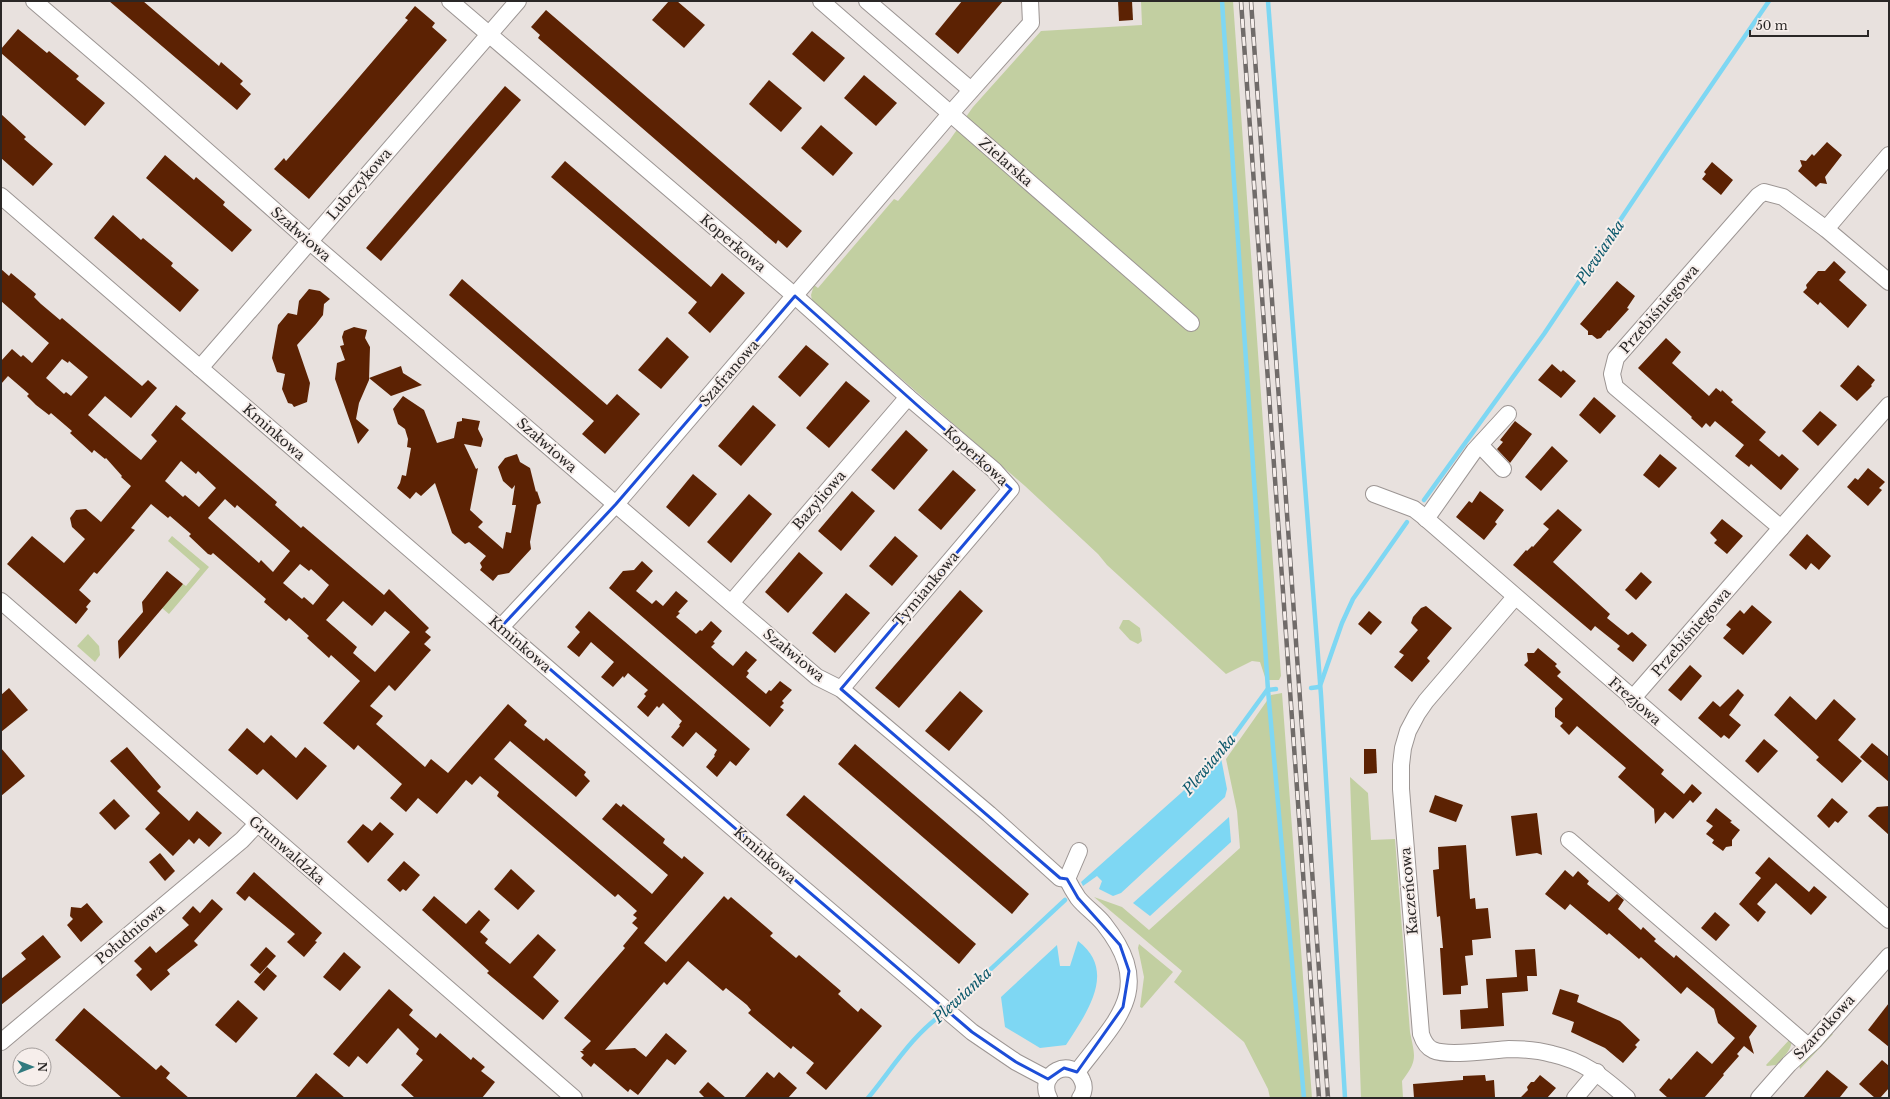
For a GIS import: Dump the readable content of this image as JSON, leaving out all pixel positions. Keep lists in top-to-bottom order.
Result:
{
  "streets": {
    "street": [
      "Zielarska",
      "Lubczykowa",
      "Szałwiowa",
      "Koperkowa",
      "Przebiśniegowa",
      "Szafranowa",
      "Kminkowa",
      "Bazyliowa",
      "Tymiankowa",
      "Frezjowa",
      "Grunwaldzka",
      "Kaczeńcowa",
      "Południowa",
      "Szarotkowa"
    ]
  },
  "crossings": [
    ["Zielarska", "Szafranowa"],
    ["Lubczykowa", "Szałwiowa"],
    ["Lubczykowa", "Koperkowa"],
    ["Lubczykowa", "Kminkowa"],
    ["Szałwiowa", "Szafranowa"],
    ["Szałwiowa", "Bazyliowa"],
    ["Szałwiowa", "Tymiankowa"],
    ["Koperkowa", "Szafranowa"],
    ["Koperkowa", "Bazyliowa"],
    ["Koperkowa", "Tymiankowa"],
    ["Przebiśniegowa", "Frezjowa"],
    ["Szafranowa", "Kminkowa"],
    ["Frezjowa", "Kaczeńcowa"],
    ["Grunwaldzka", "Południowa"]
  ],
  "water": ["Plewianka"],
  "scale_bar": "50 m",
  "north": "right"
}
